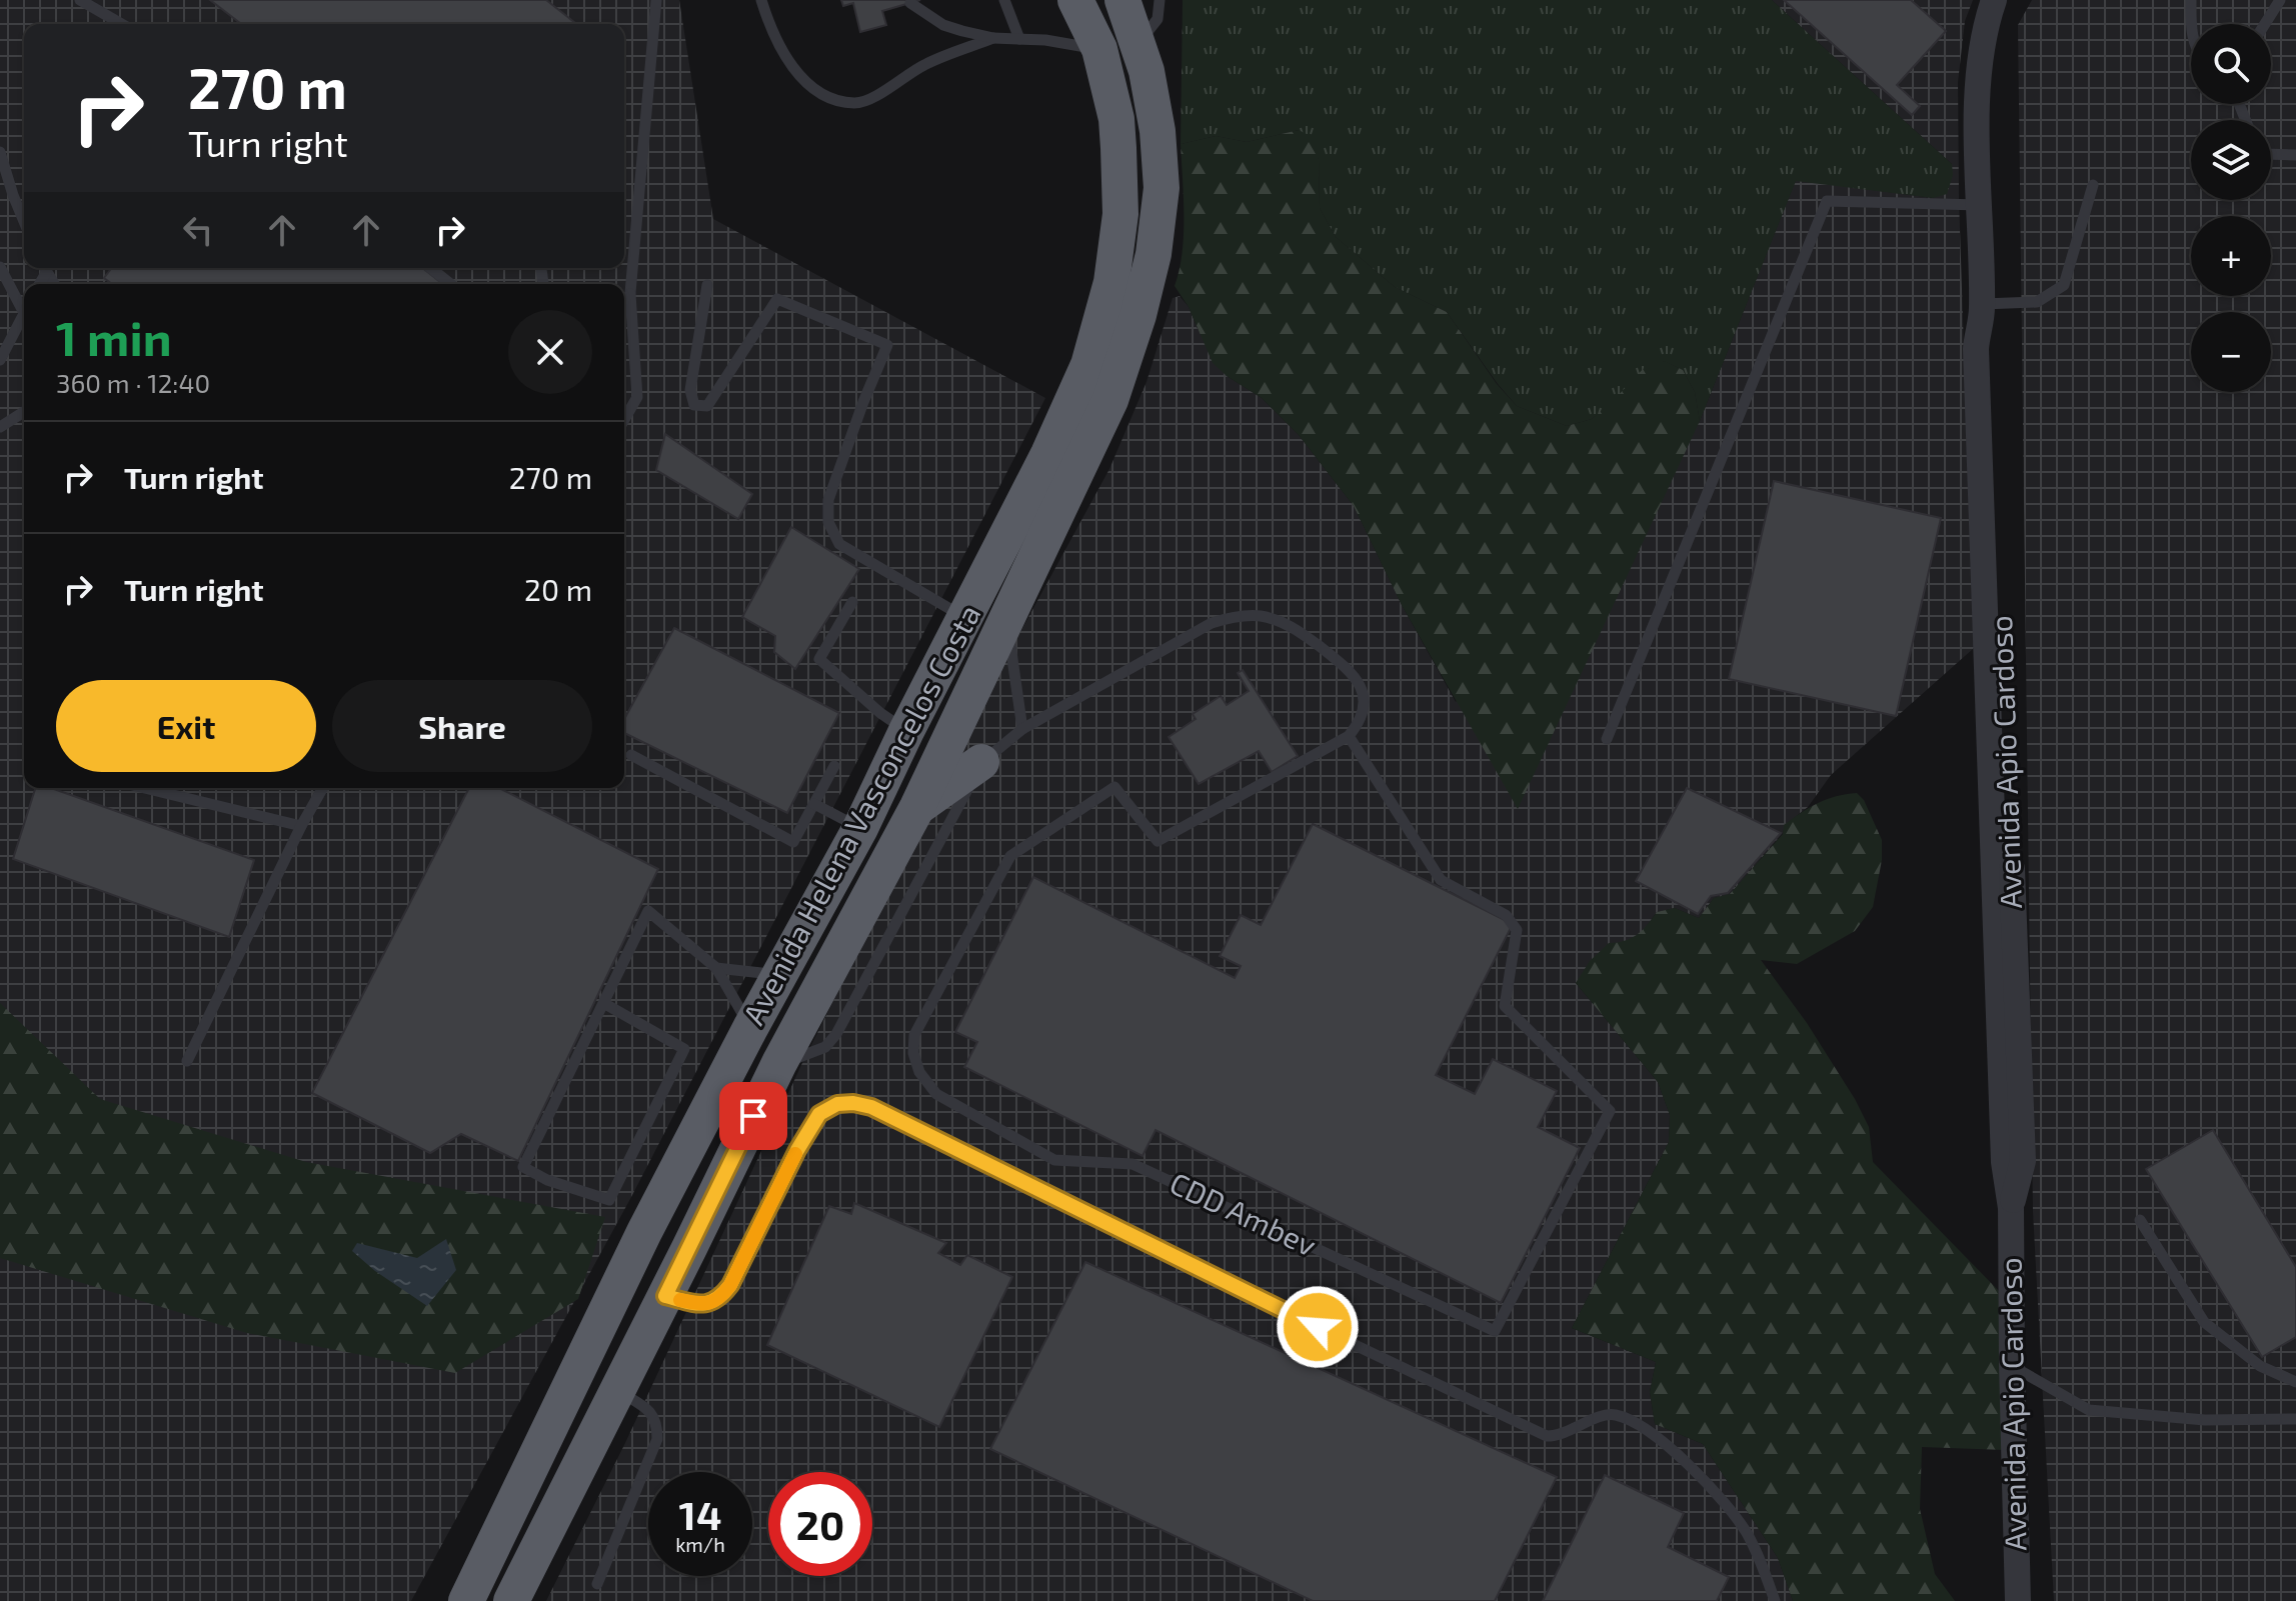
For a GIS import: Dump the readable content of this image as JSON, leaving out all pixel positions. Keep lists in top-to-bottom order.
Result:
{
  "streets": {
    "highway": ["Avenida Helena Vasconcelos Costa"],
    "street": ["Avenida Apio Cardoso"],
    "lane": ["CDD Ambev"]
  },
  "page": {
    "map_buttons": ["+", "−"],
    "turn": ["270 m", "Turn right"],
    "heading": ["1 min", "360 m · 12:40"],
    "list": [
      {
        "name": "Turn right",
        "value": "270 m"
      },
      {
        "name": "Turn right",
        "value": "20 m"
      }
    ],
    "buttons": ["Exit", "Share"],
    "speed": "14 km/h",
    "limit": "20"
  }
}
